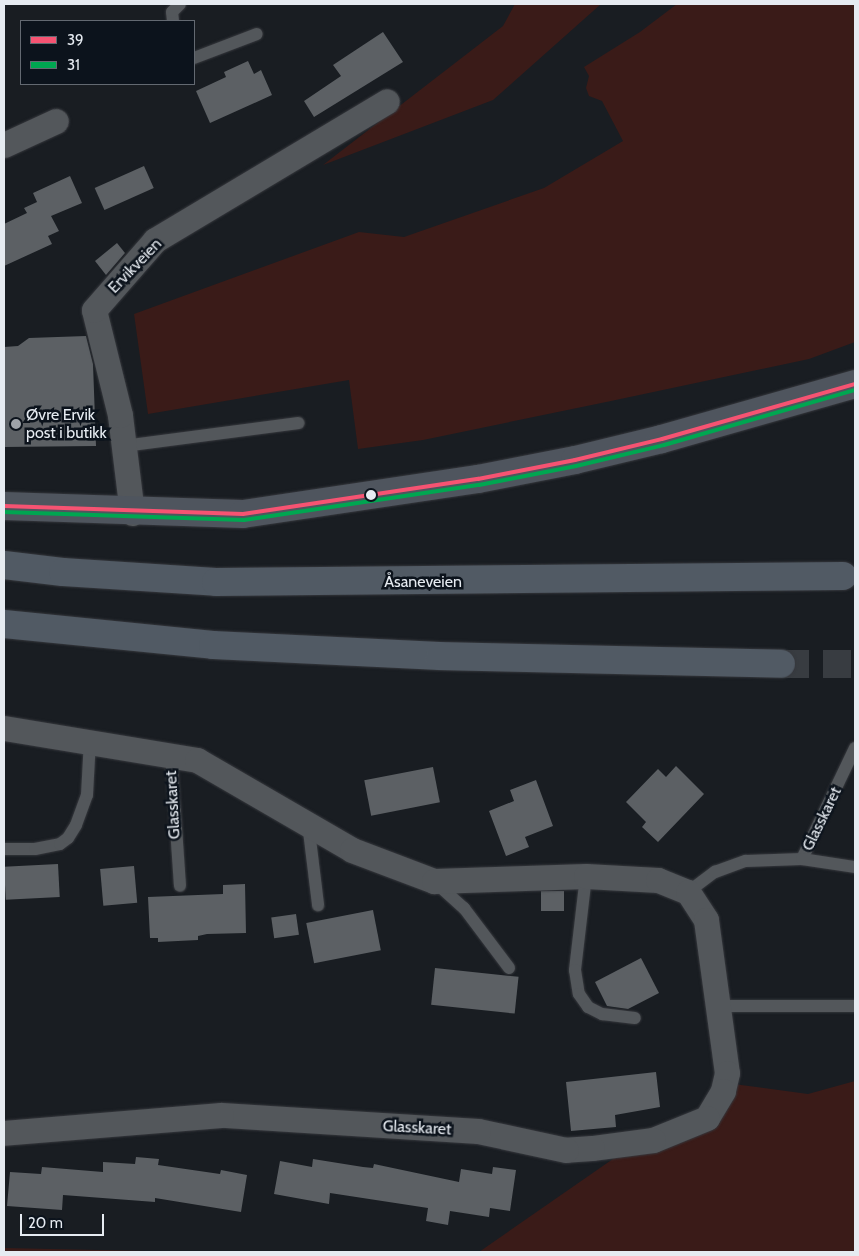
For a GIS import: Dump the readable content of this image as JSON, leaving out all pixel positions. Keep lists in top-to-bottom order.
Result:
{
  "streets": {
    "highway": ["Åsaneveien"],
    "street": ["Ervikveien", "Glasskaret"]
  },
  "places": ["Øvre Ervik post i butikk"],
  "lines": ["transit line 39", "transit line 31"],
  "legend": ["39", "31"],
  "scale_bar": "20 m"
}
